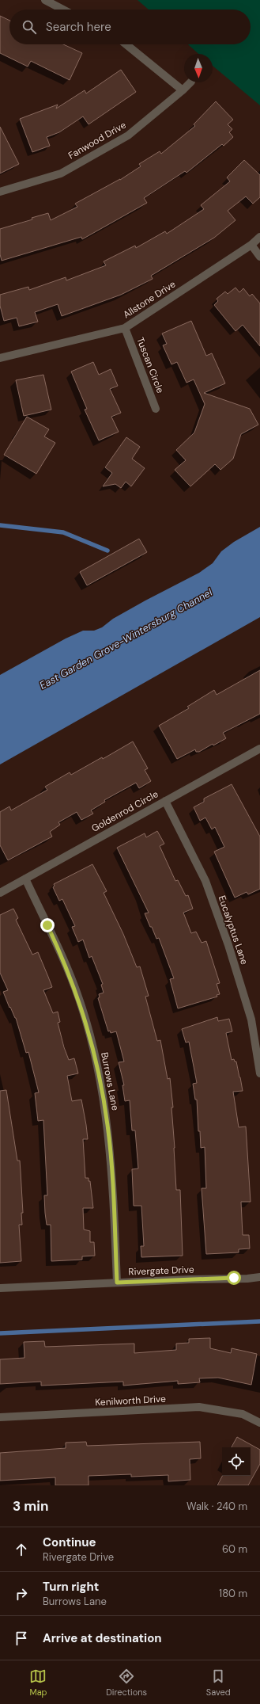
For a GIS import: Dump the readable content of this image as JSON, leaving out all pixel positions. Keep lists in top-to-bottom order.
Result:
{
  "streets": {
    "street": [
      "Fanwood Drive",
      "Allstone Drive",
      "Tuscan Circle",
      "Goldenrod Circle",
      "Eucalyptus Lane",
      "Burrows Lane",
      "Rivergate Drive",
      "Kenilworth Drive"
    ]
  },
  "crossings": [
    ["Allstone Drive", "Tuscan Circle"],
    ["Goldenrod Circle", "Eucalyptus Lane"],
    ["Goldenrod Circle", "Burrows Lane"],
    ["Burrows Lane", "Rivergate Drive"]
  ],
  "water": ["East Garden Grove-Wintersburg Channel"],
  "north": "bottom",
  "page": {
    "search": "Search here",
    "heading": ["3 min", "Walk · 240 m"],
    "list": [
      ["Continue", "Rivergate Drive", "60 m"],
      ["Turn right", "Burrows Lane", "180 m"],
      "Arrive at destination"
    ],
    "nav": ["Map", "Directions", "Saved"]
  }
}
